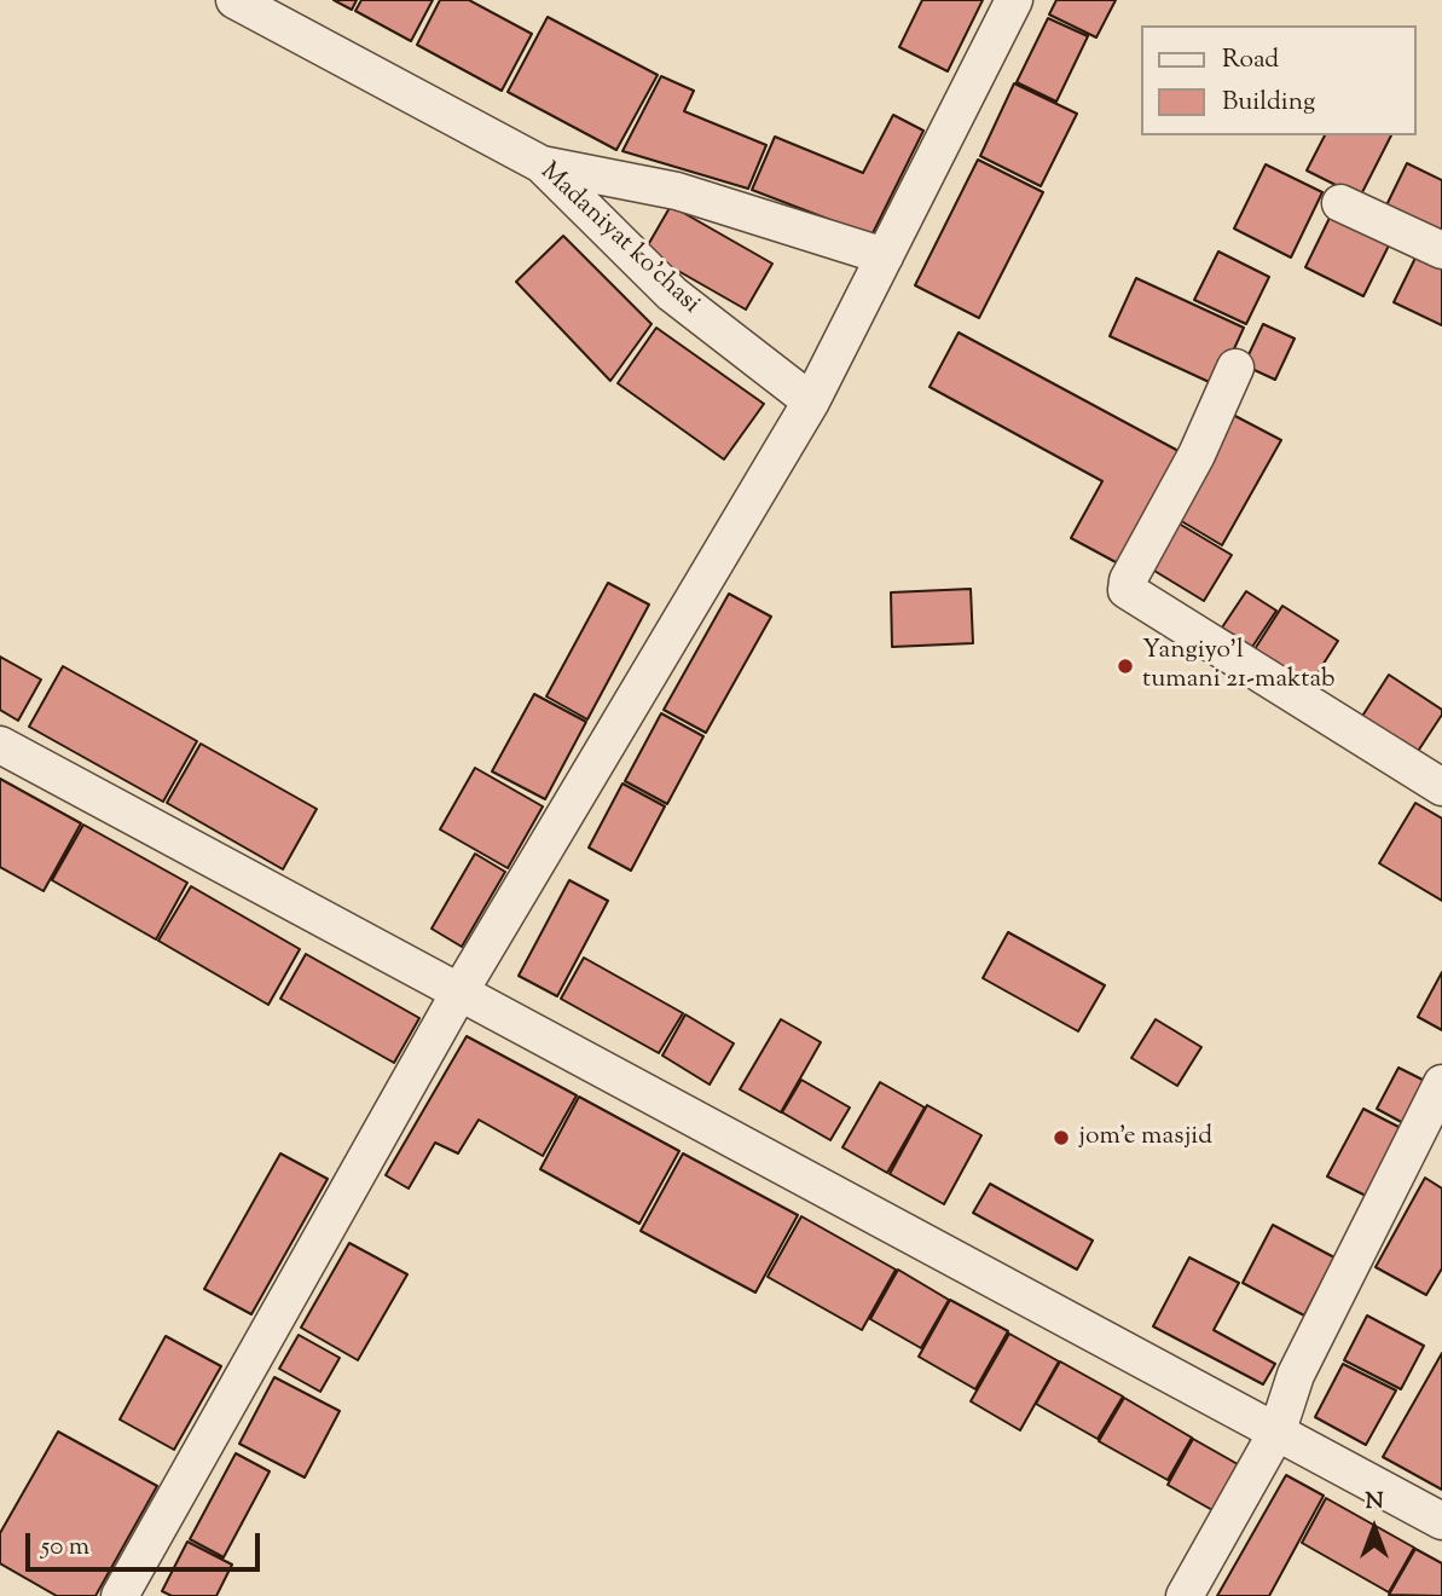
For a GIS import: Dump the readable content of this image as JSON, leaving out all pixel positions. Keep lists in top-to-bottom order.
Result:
{
  "streets": {
    "street": ["Madaniyat ko'chasi"]
  },
  "places": ["Yangiyo'l tumani 21-maktab", "jom'e masjid"],
  "legend": ["Road", "Building"],
  "scale_bar": "50 m",
  "north": "top"
}
